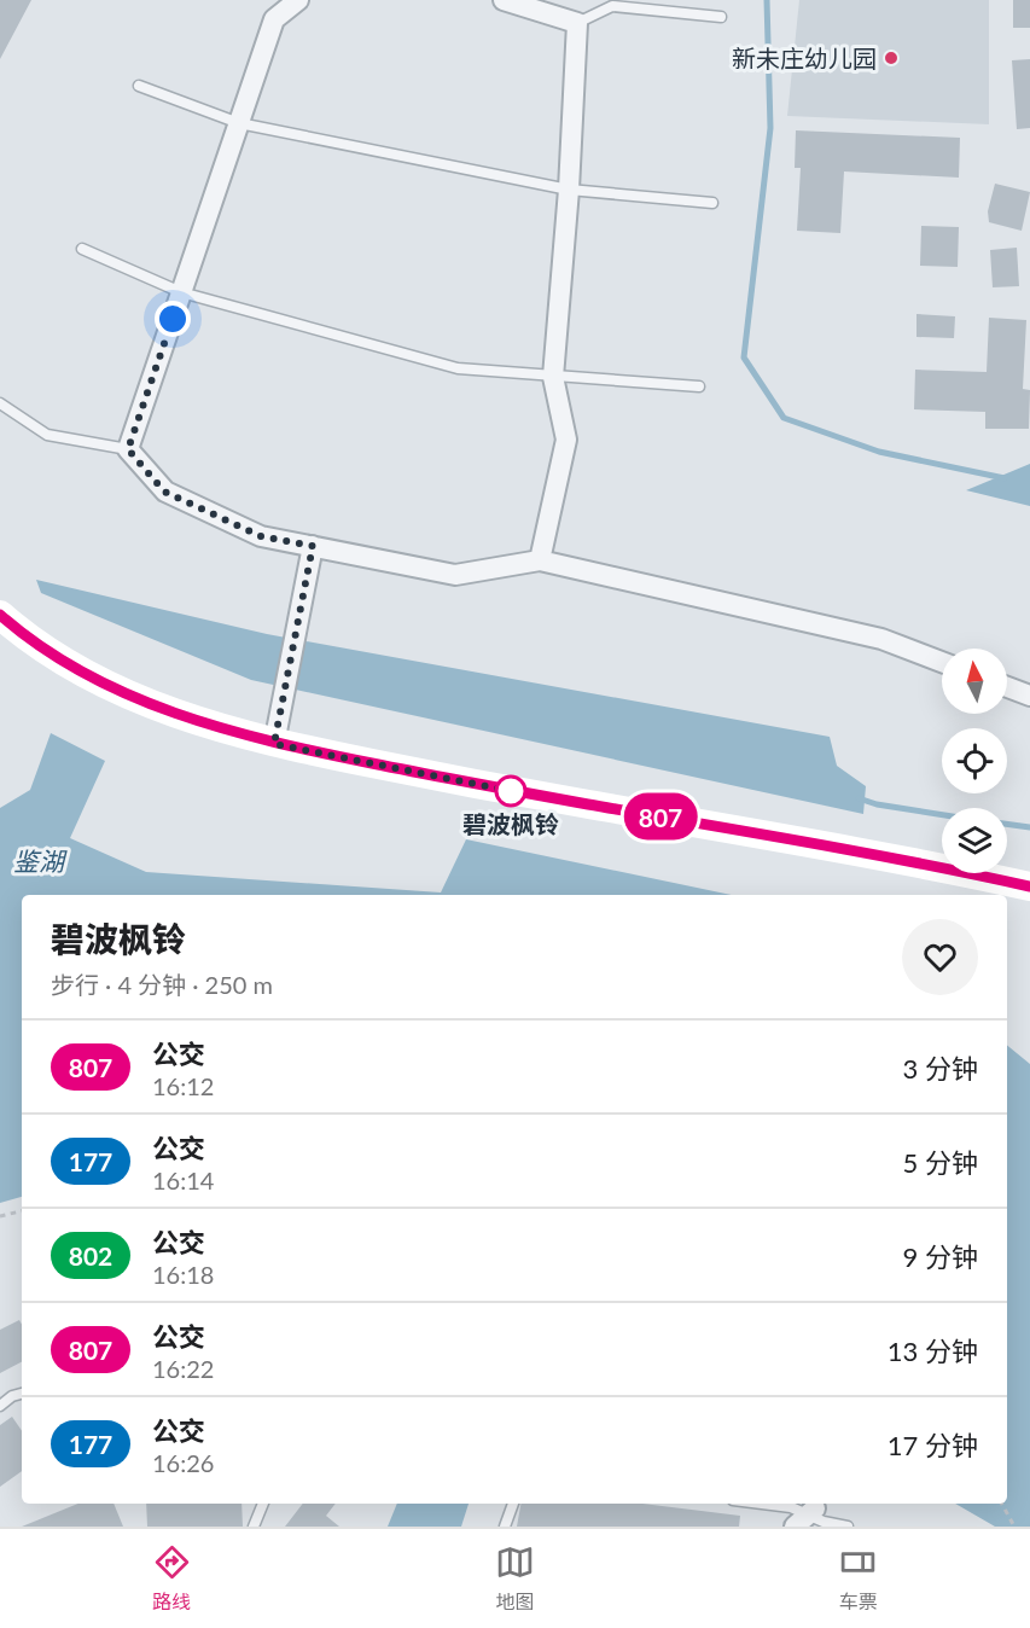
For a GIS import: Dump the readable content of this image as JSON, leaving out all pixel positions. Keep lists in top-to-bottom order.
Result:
{
  "water": ["鉴湖"],
  "places": ["新未庄幼儿园", "碧波枫铃"],
  "lines": ["bus line 807"],
  "north": "top",
  "page": {
    "on_map": "807",
    "heading": ["碧波枫铃", "步行 · 4 分钟 · 250 m"],
    "list": [
      {
        "mark": "807",
        "name": "公交",
        "note": "16:12",
        "value": "3 分钟"
      },
      {
        "mark": "177",
        "name": "公交",
        "note": "16:14",
        "value": "5 分钟"
      },
      {
        "mark": "802",
        "name": "公交",
        "note": "16:18",
        "value": "9 分钟"
      },
      {
        "mark": "807",
        "name": "公交",
        "note": "16:22",
        "value": "13 分钟"
      },
      {
        "mark": "177",
        "name": "公交",
        "note": "16:26",
        "value": "17 分钟"
      }
    ],
    "tabs": ["路线", "地图", "车票"]
  }
}
